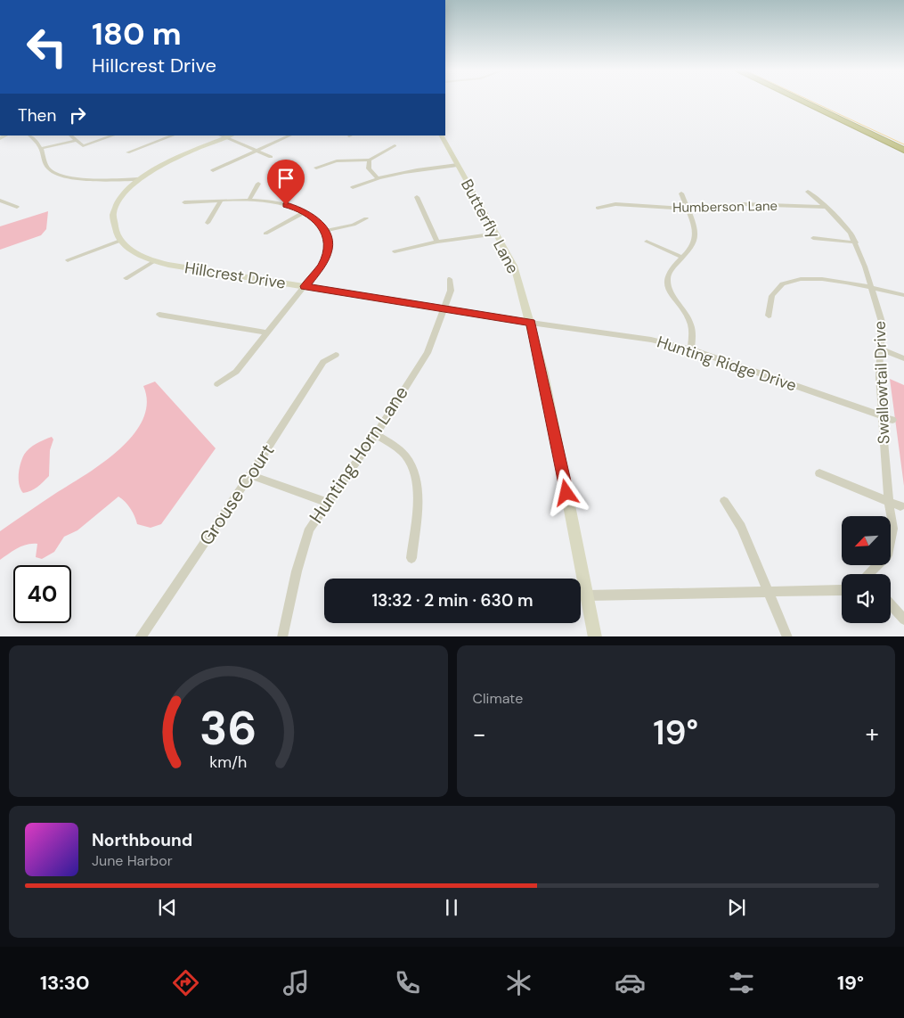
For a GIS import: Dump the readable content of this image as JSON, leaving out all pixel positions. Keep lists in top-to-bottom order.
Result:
{
  "streets": {
    "street": [
      "Humberson Lane",
      "Butterfly Lane",
      "Hillcrest Drive",
      "Hunting Ridge Drive",
      "Swallowtail Drive",
      "Hunting Horn Lane",
      "Grouse Court"
    ]
  },
  "crossings": [
    ["Humberson Lane", "Swallowtail Drive"],
    ["Butterfly Lane", "Hillcrest Drive"],
    ["Butterfly Lane", "Hunting Ridge Drive"],
    ["Hillcrest Drive", "Hunting Ridge Drive"],
    ["Hillcrest Drive", "Hunting Horn Lane"],
    ["Hunting Ridge Drive", "Swallowtail Drive"]
  ],
  "north": "bottom left",
  "page": {
    "turn": ["180 m", "Hillcrest Drive"],
    "then": "Then",
    "limit": "40",
    "trip": "13:32 · 2 min · 630 m",
    "tile": "Climate",
    "heat": ["−", "19°", "+"],
    "song": ["Northbound", "June Harbor"],
    "tabs": ["13:30", "19°"],
    "gauge": ["36", "km/h"]
  }
}
